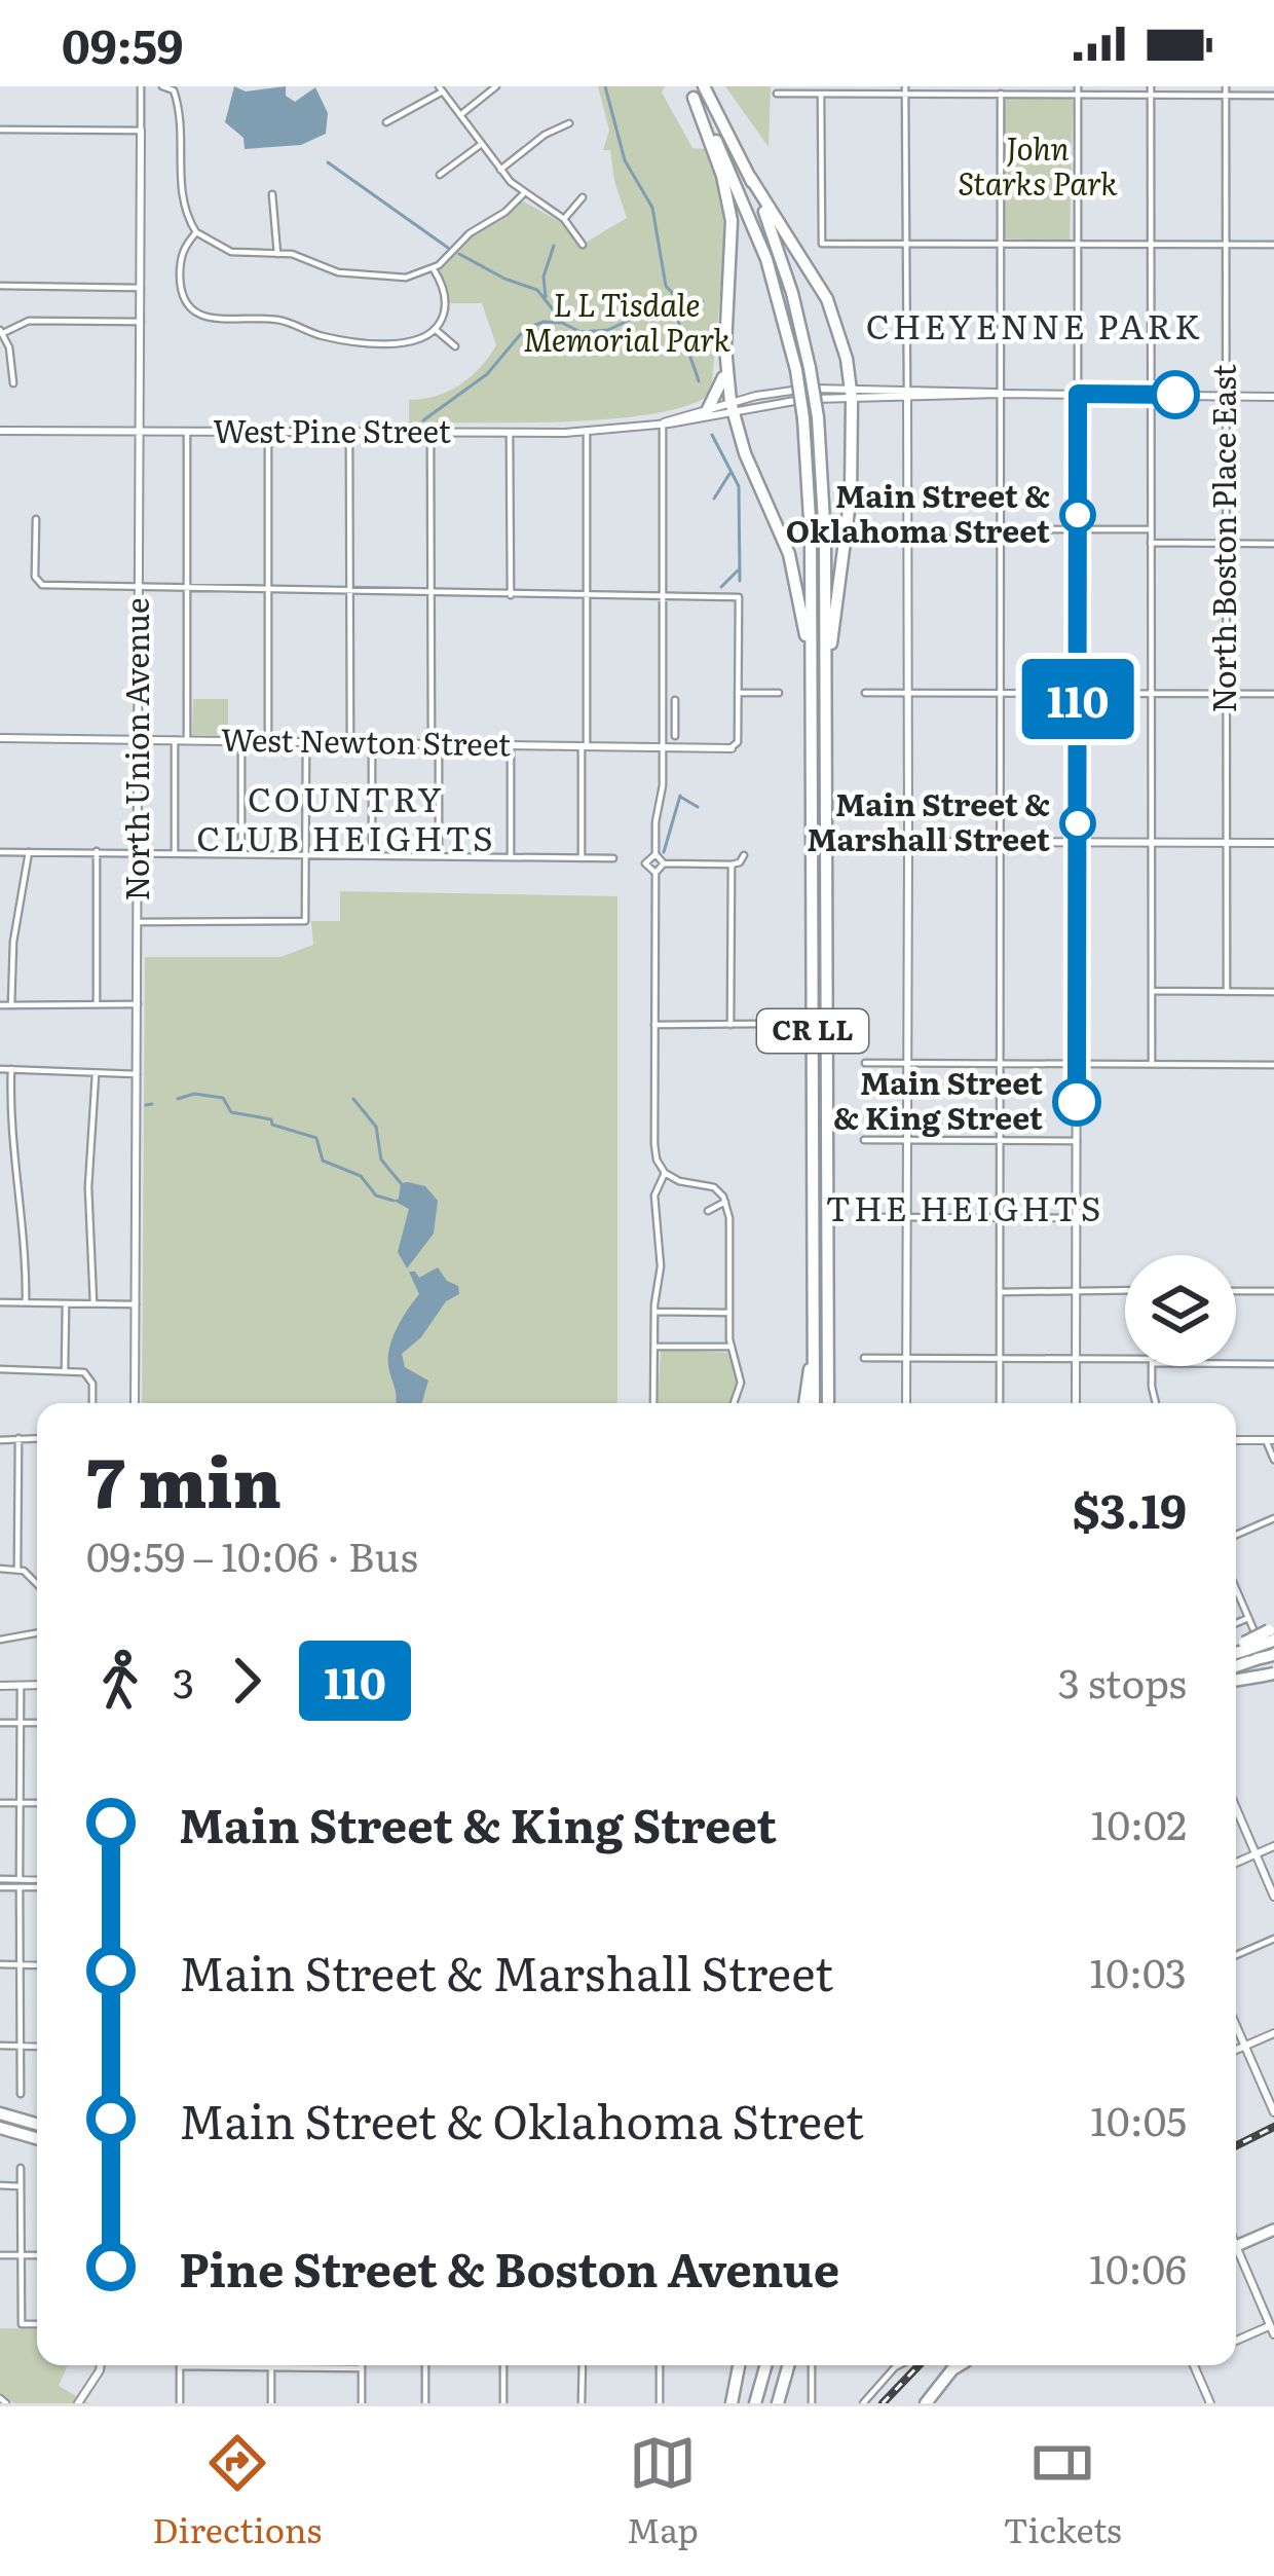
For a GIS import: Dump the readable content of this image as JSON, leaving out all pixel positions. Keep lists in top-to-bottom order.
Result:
{
  "streets": {
    "highway": ["CR LL"],
    "street": [
      "West Pine Street",
      "North Boston Place East",
      "West Newton Street",
      "North Union Avenue"
    ]
  },
  "crossings": [
    ["West Pine Street", "North Union Avenue"],
    ["West Newton Street", "North Union Avenue"]
  ],
  "districts": ["CHEYENNE PARK", "COUNTRY CLUB HEIGHTS", "THE HEIGHTS"],
  "parks": ["John Starks Park", "L L Tisdale Memorial Park"],
  "places": ["Main Street & Oklahoma Street", "Main Street & Marshall Street", "Main Street & King Street"],
  "lines": ["bus line 110"],
  "page": {
    "status": "09:59",
    "on_map": "110",
    "heading": ["7 min", "09:59 – 10:06 · Bus", "$3.19"],
    "legs": ["3", "110", "3 stops"],
    "list": [
      {
        "name": "Main Street & King Street",
        "value": "10:02"
      },
      {
        "name": "Main Street & Marshall Street",
        "value": "10:03"
      },
      {
        "name": "Main Street & Oklahoma Street",
        "value": "10:05"
      },
      {
        "name": "Pine Street & Boston Avenue",
        "value": "10:06"
      }
    ],
    "tabs": ["Directions", "Map", "Tickets"]
  }
}
